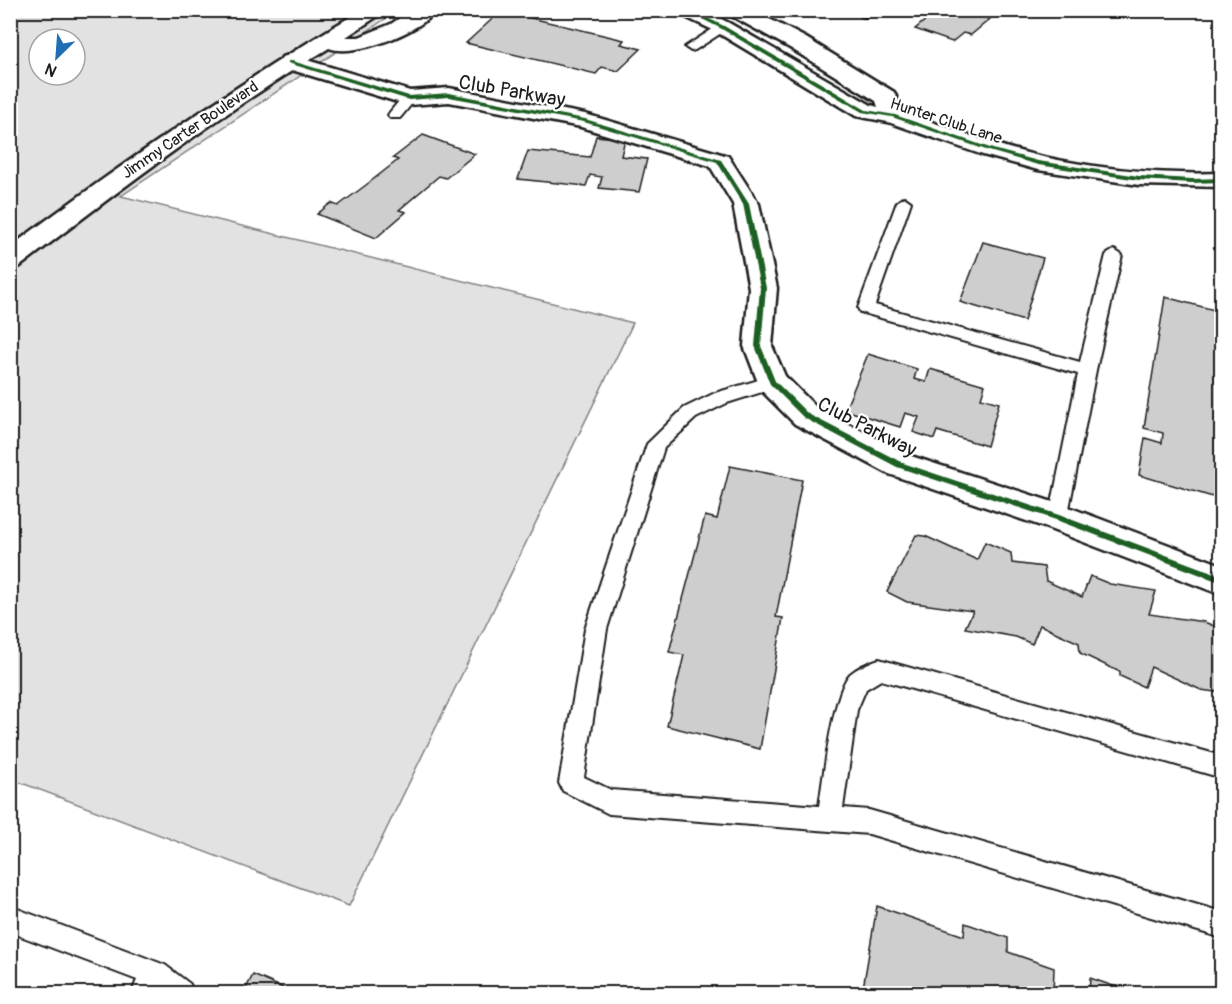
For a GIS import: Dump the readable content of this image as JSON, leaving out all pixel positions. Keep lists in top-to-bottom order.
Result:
{
  "streets": {
    "street": ["Club Parkway", "Hunter Club Lane", "Jimmy Carter Boulevard"]
  },
  "crossings": [
    ["Club Parkway", "Jimmy Carter Boulevard"]
  ],
  "north": "bottom left"
}
